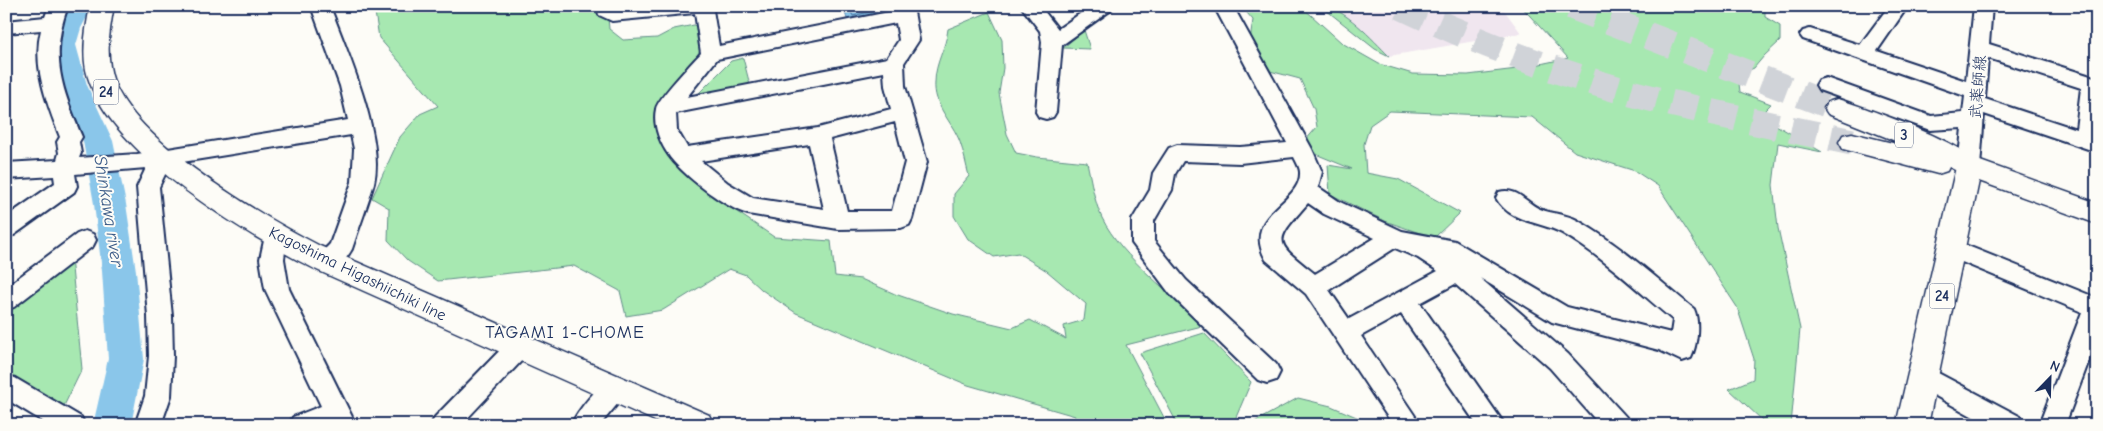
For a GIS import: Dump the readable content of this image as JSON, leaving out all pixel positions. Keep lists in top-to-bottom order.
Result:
{
  "streets": {
    "main road": ["24", "3", "Kagoshima Higashiichiki line"],
    "street": ["武薬師線"]
  },
  "crossings": [
    ["武薬師線", "24"],
    ["武薬師線", "3"],
    ["24", "3"]
  ],
  "districts": ["TAGAMI 1-CHOME"],
  "water": ["Shinkawa river"],
  "north": "top right"
}
